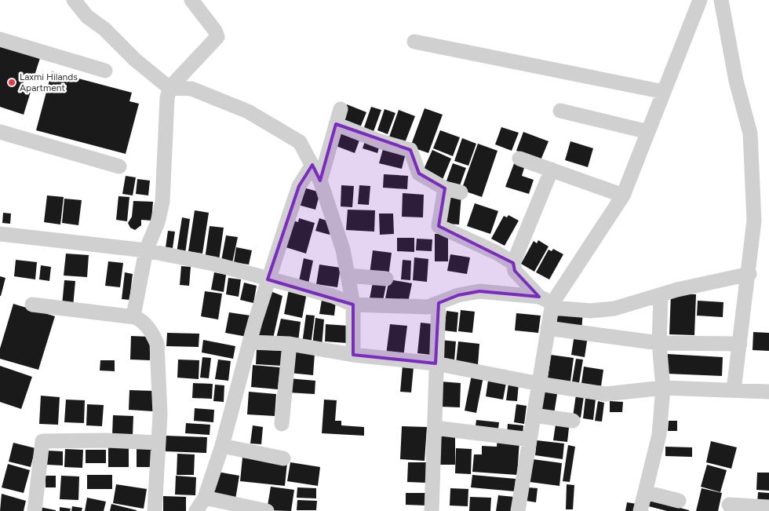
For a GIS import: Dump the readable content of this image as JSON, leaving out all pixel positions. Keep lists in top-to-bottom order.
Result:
{
  "places": ["Laxmi Hilands Apartment"]
}
